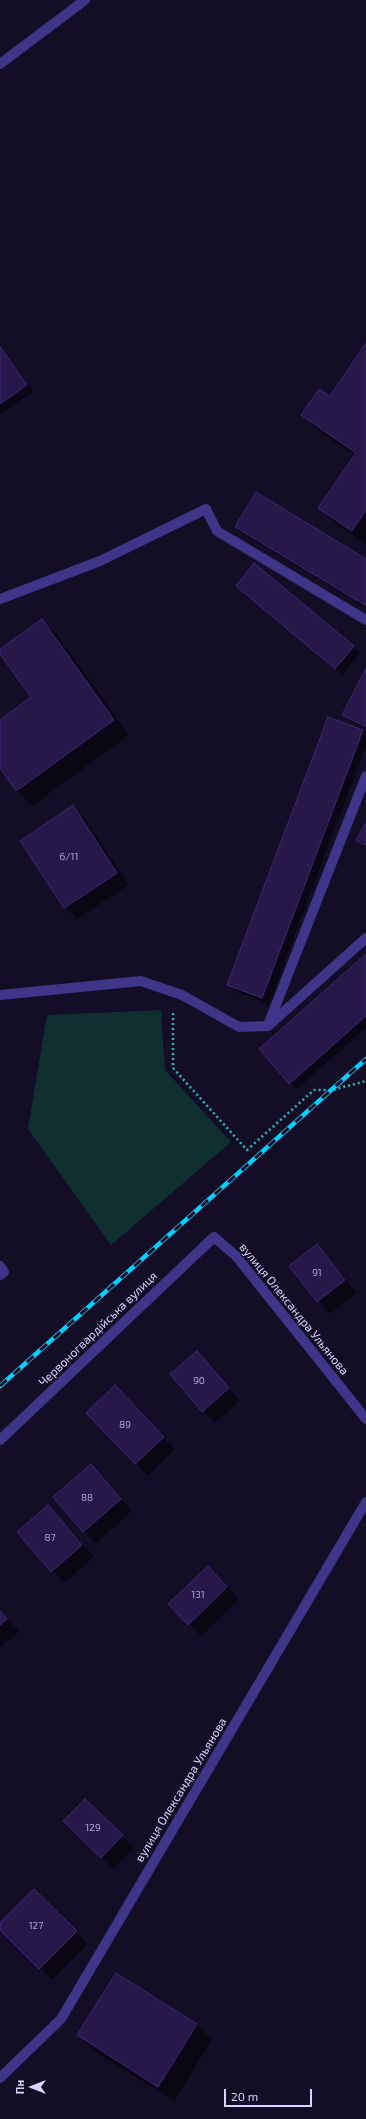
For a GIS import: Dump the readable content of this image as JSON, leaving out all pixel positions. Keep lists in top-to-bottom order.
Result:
{
  "streets": {
    "street": ["вулиця Олександра Ульянова", "Червоногвардійська вулиця"]
  },
  "crossings": [
    ["вулиця Олександра Ульянова", "Червоногвардійська вулиця"]
  ],
  "house_numbers": [
    "6/11",
    "91",
    "90",
    "89",
    "88",
    "87",
    "131",
    "129",
    "127"
  ],
  "scale_bar": "20 m",
  "north": "left"
}
